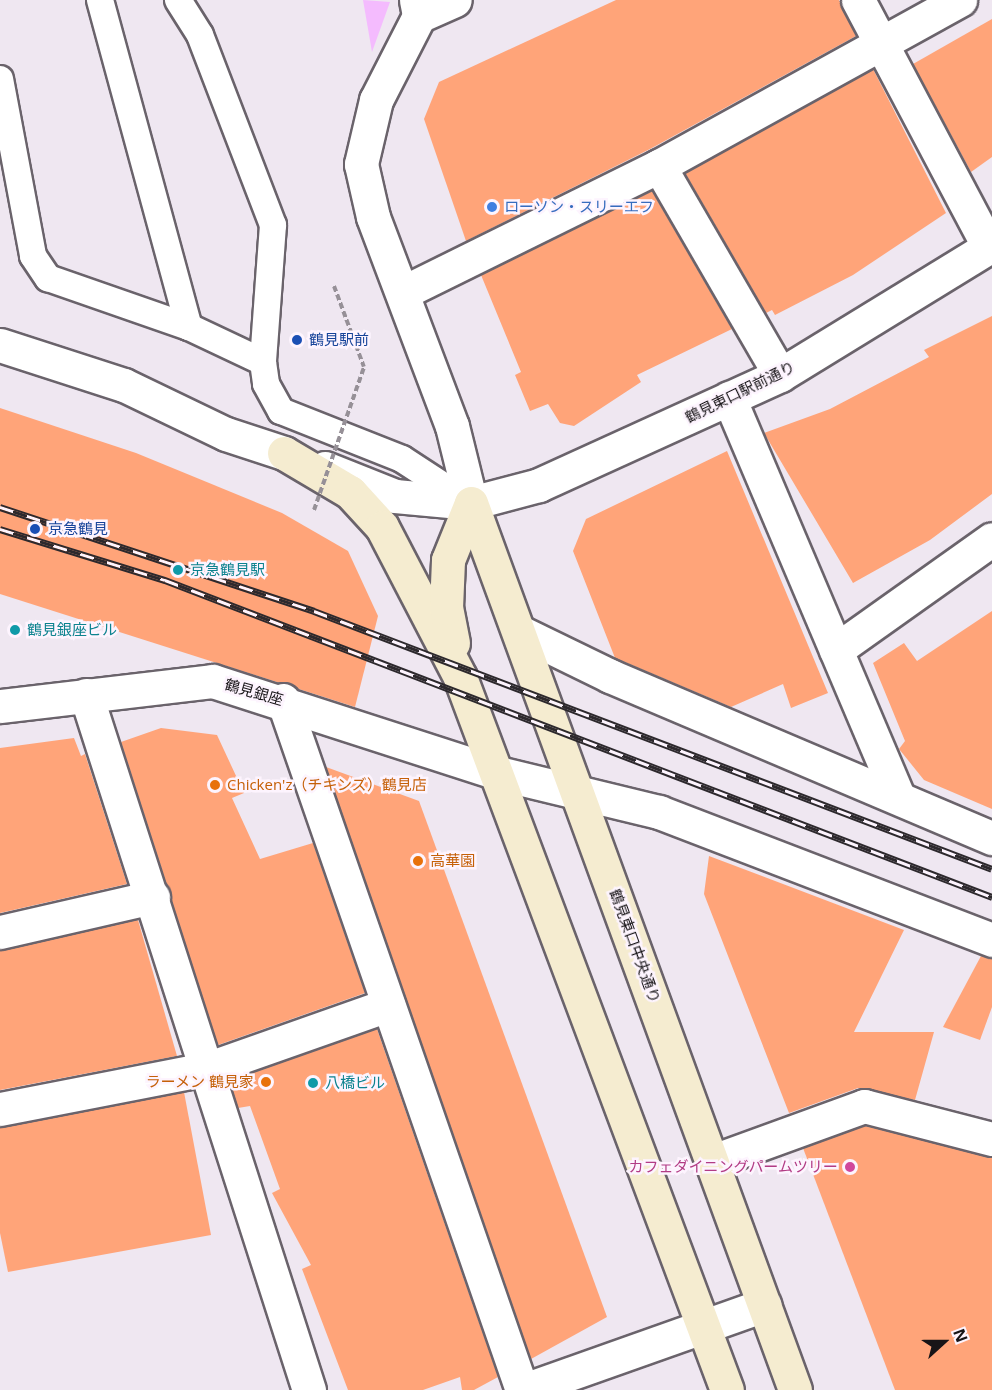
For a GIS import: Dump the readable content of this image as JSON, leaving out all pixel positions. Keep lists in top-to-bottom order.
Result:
{
  "streets": {
    "main road": ["鶴見東口中央通り"],
    "street": ["鶴見東口駅前通り", "鶴見銀座"]
  },
  "crossings": [
    ["鶴見東口駅前通り", "鶴見東口中央通り"],
    ["鶴見銀座", "鶴見東口中央通り"]
  ],
  "places": [
    "ローソン・スリーエフ",
    "鶴見駅前",
    "京急鶴見",
    "京急鶴見駅",
    "鶴見銀座ビル",
    "Chicken'z（チキンズ）鶴見店",
    "高華園",
    "ラーメン 鶴見家",
    "八橋ビル",
    "カフェダイニングパームツリー"
  ],
  "north": "right"
}
